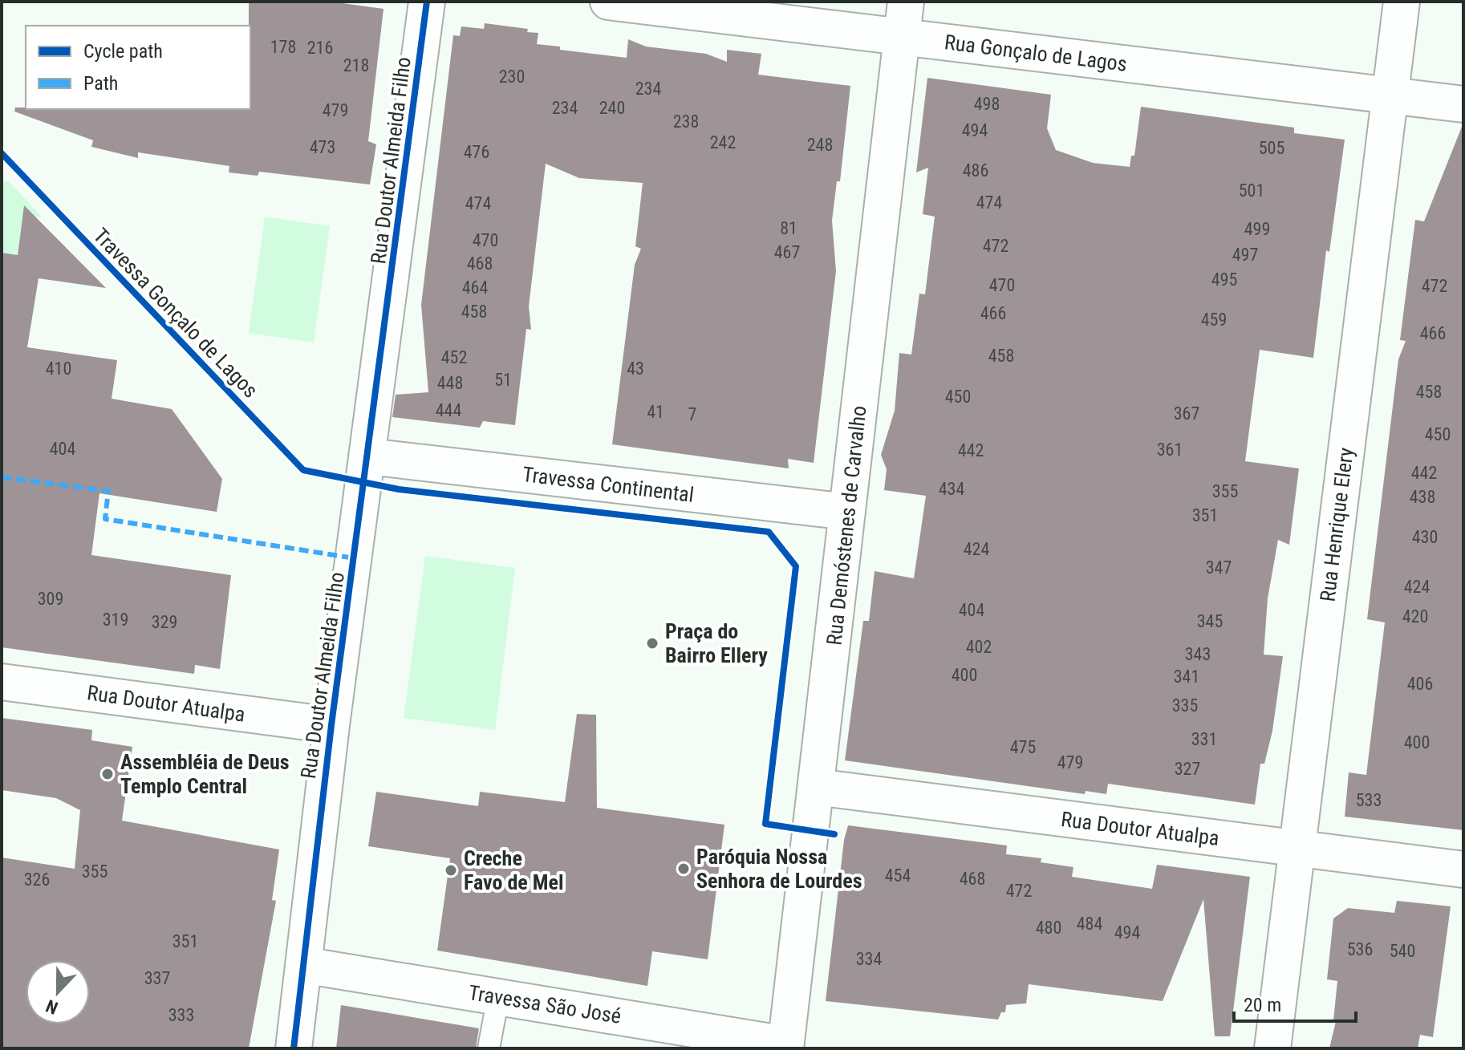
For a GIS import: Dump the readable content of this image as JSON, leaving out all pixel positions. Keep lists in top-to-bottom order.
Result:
{
  "streets": {
    "street": [
      "Rua Gonçalo de Lagos",
      "Rua Doutor Almeida Filho",
      "Travessa Continental",
      "Rua Henrique Elery",
      "Rua Demóstenes de Carvalho",
      "Rua Doutor Atualpa",
      "Travessa São José"
    ],
    "cycle path": ["Travessa Gonçalo de Lagos"]
  },
  "crossings": [
    ["Rua Gonçalo de Lagos", "Rua Henrique Elery"],
    ["Rua Gonçalo de Lagos", "Rua Demóstenes de Carvalho"],
    ["Rua Doutor Almeida Filho", "Travessa Continental"],
    ["Rua Doutor Almeida Filho", "Rua Doutor Atualpa"],
    ["Rua Doutor Almeida Filho", "Travessa São José"],
    ["Travessa Continental", "Rua Demóstenes de Carvalho"],
    ["Rua Henrique Elery", "Rua Doutor Atualpa"],
    ["Rua Demóstenes de Carvalho", "Rua Doutor Atualpa"],
    ["Rua Demóstenes de Carvalho", "Travessa São José"]
  ],
  "places": [
    "Praça do Bairro Ellery",
    "Assembléia de Deus Templo Central",
    "Paróquia Nossa Senhora de Lourdes",
    "Creche Favo de Mel"
  ],
  "house_numbers": [
    "178",
    "216",
    "218",
    "230",
    "234",
    "498",
    "234",
    "240",
    "479",
    "238",
    "494",
    "242",
    "248",
    "473",
    "505",
    "476",
    "486",
    "501",
    "474",
    "474",
    "81",
    "499",
    "470",
    "472",
    "467",
    "497",
    "468",
    "495",
    "470",
    "472",
    "464",
    "458",
    "466",
    "459",
    "466",
    "458",
    "452",
    "410",
    "43",
    "51",
    "448",
    "458",
    "450",
    "444",
    "41",
    "367",
    "7",
    "450",
    "404",
    "361",
    "442",
    "442",
    "434",
    "355",
    "438",
    "351",
    "430",
    "424",
    "347",
    "424",
    "309",
    "404",
    "420",
    "319",
    "345",
    "329",
    "402",
    "343",
    "400",
    "341",
    "406",
    "335",
    "331",
    "400",
    "475",
    "479",
    "327",
    "533",
    "355",
    "454",
    "468",
    "326",
    "472",
    "484",
    "480",
    "494",
    "351",
    "536",
    "540",
    "334",
    "337",
    "333"
  ],
  "legend": ["Cycle path", "Path"],
  "scale_bar": "20 m",
  "north": "bottom"
}
